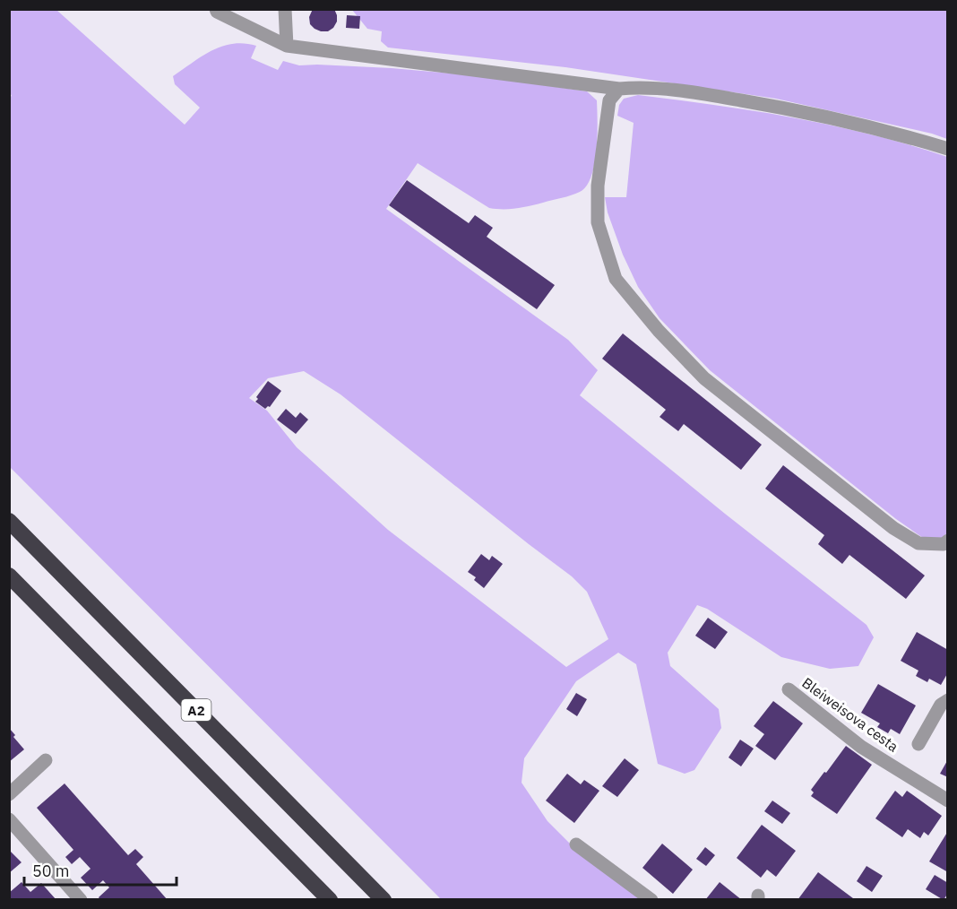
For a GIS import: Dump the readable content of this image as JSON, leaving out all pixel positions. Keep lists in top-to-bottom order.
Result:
{
  "streets": {
    "highway": ["A2"],
    "street": ["Bleiweisova cesta"]
  },
  "scale_bar": "50 m"
}
